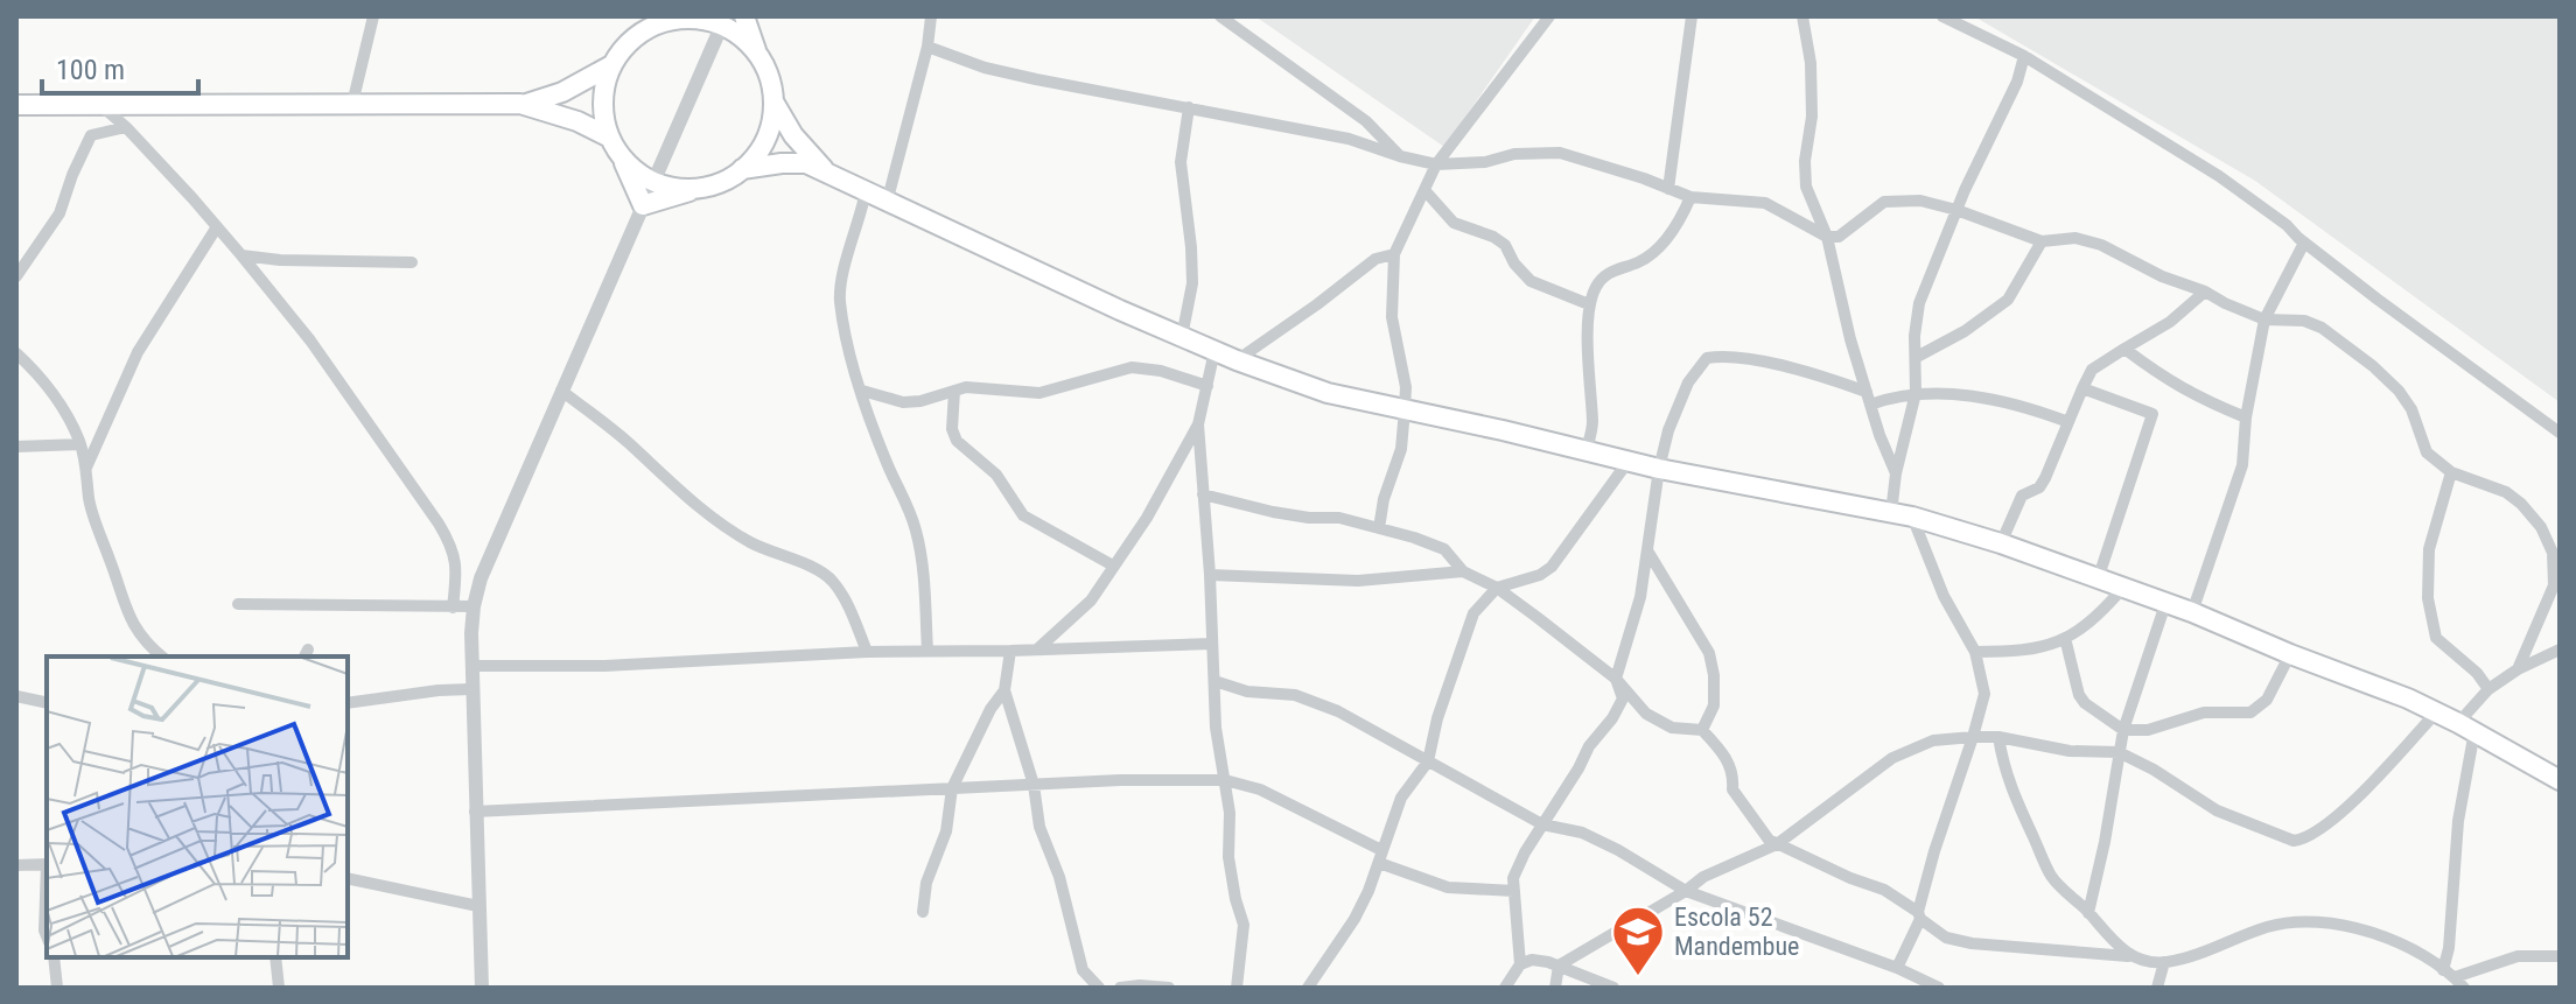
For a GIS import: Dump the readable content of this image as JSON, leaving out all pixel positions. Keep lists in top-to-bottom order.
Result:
{
  "places": {
    "school or university": ["Escola 52 Mandembue"]
  },
  "scale_bar": "100 m"
}
